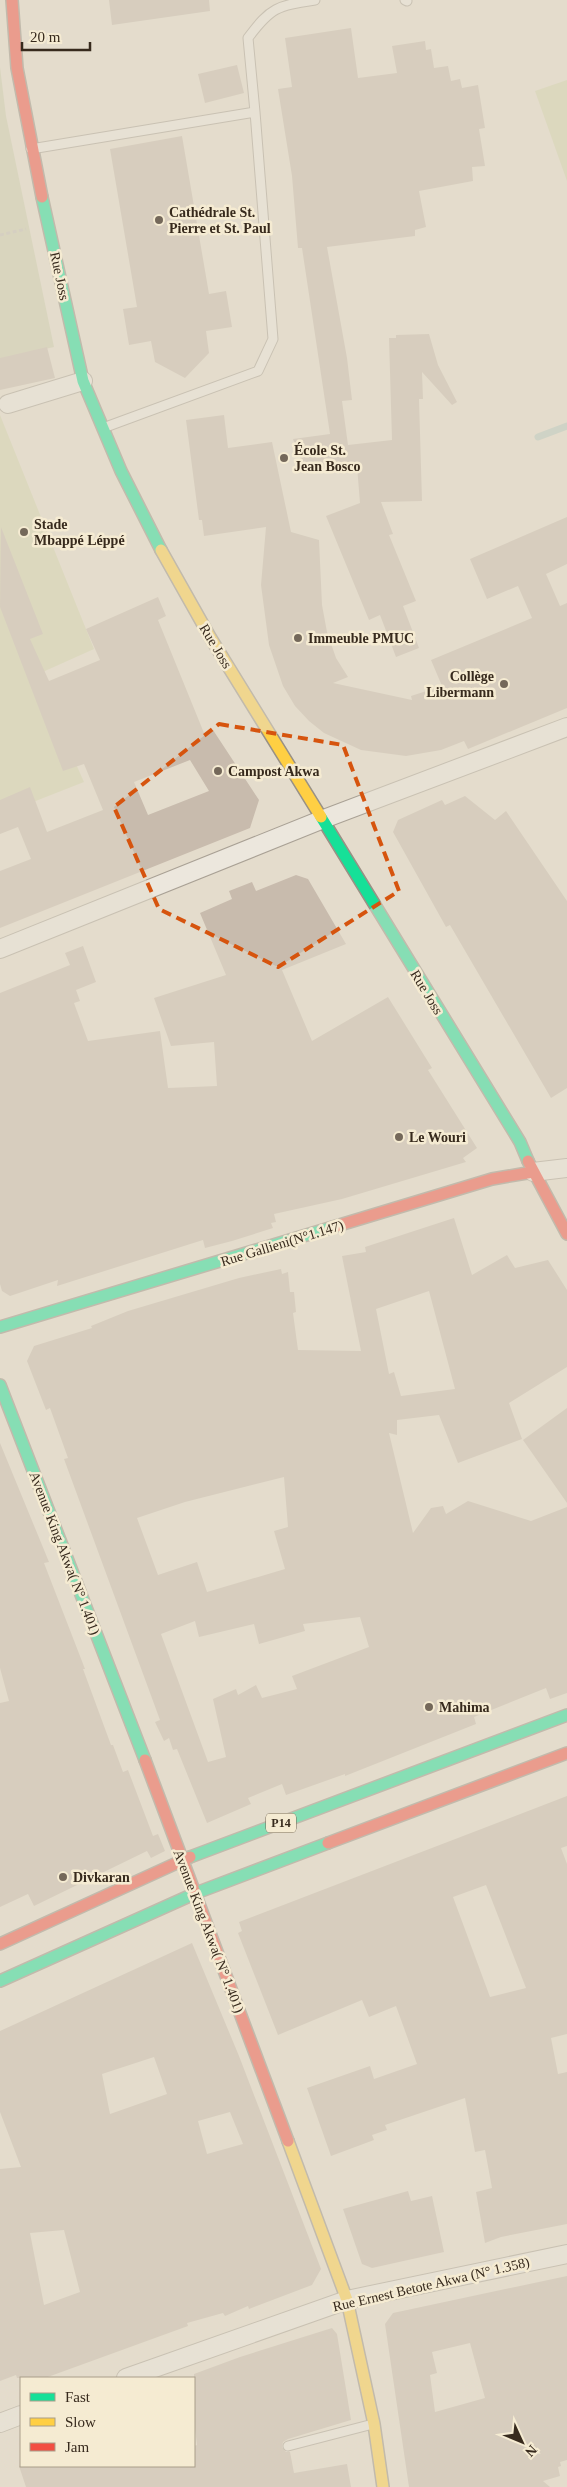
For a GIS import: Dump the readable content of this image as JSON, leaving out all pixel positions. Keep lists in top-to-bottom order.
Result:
{
  "streets": {
    "main road": [
      "Rue Joss",
      "Rue Gallieni(N°1.147)",
      "Avenue King Akwa( N° 1.401)",
      "P14"
    ],
    "street": ["Rue Ernest Betote Akwa (N° 1.358)"]
  },
  "crossings": [
    ["Rue Joss", "Rue Gallieni(N°1.147)"],
    ["Avenue King Akwa( N° 1.401)", "P14"],
    ["Avenue King Akwa( N° 1.401)", "Rue Ernest Betote Akwa (N° 1.358)"]
  ],
  "places": [
    "Cathédrale St. Pierre et St. Paul",
    "École St. Jean Bosco",
    "Stade Mbappé Léppé",
    "Immeuble PMUC",
    "Collège Libermann",
    "Campost Akwa",
    "Le Wouri",
    "Mahima",
    "Divkaran"
  ],
  "legend": ["Fast", "Slow", "Jam"],
  "scale_bar": "20 m",
  "north": "bottom right"
}
